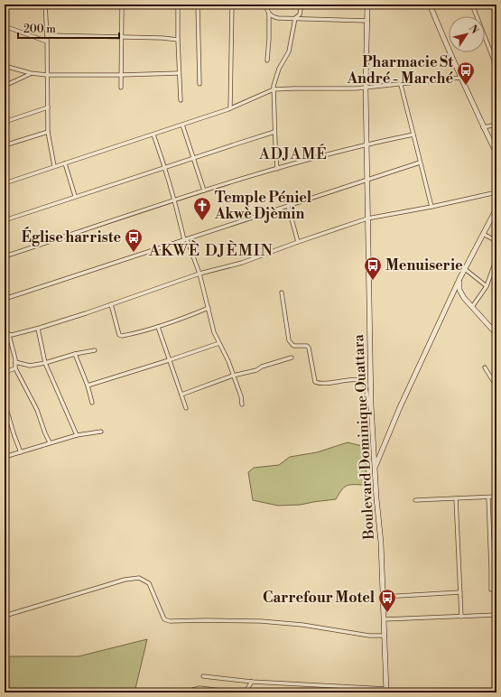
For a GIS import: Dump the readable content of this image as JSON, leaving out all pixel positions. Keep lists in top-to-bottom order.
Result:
{
  "streets": {
    "street": ["Boulevard Dominique Ouattara"]
  },
  "districts": ["ADJAMÉ", "AKWÈ DJÈMIN"],
  "places": {
    "bus stop": [
      "Pharmacie St André - Marché",
      "Église harriste",
      "Menuiserie",
      "Carrefour Motel"
    ],
    "church": ["Temple Péniel Akwè Djèmin"]
  },
  "scale_bar": "200 m",
  "north": "top right"
}
